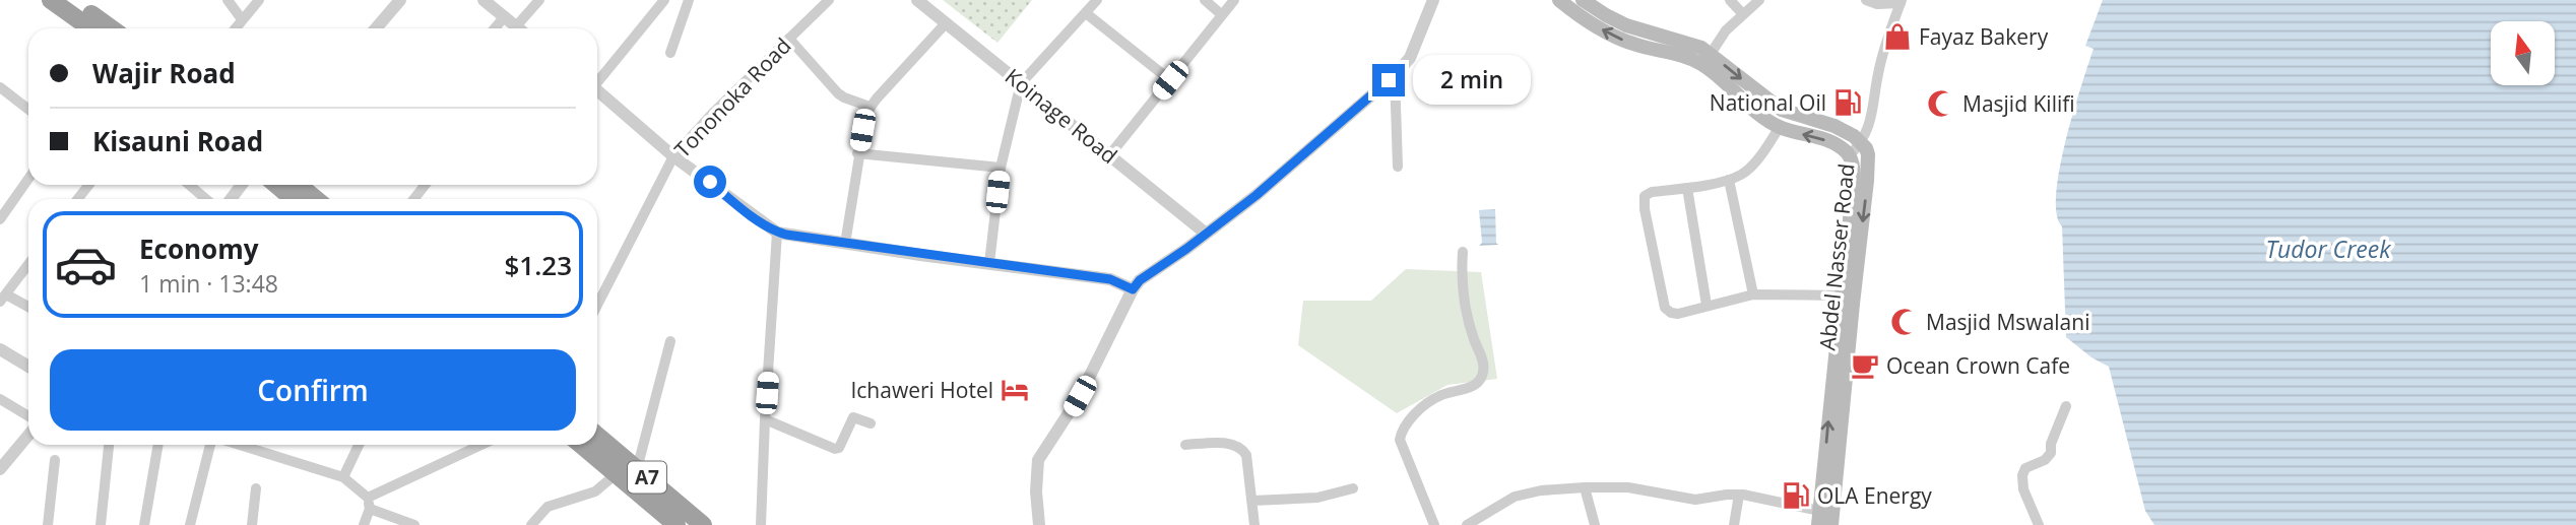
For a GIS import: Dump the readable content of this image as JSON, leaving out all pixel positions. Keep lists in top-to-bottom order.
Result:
{
  "streets": {
    "highway": ["A7"],
    "main road": ["Abdel Nasser Road"],
    "street": ["Tononoka Road", "Koinage Road"]
  },
  "water": ["Tudor Creek"],
  "places": {
    "shop": ["Fayaz Bakery"],
    "fuel station": ["National Oil", "OLA Energy"],
    "mosque": ["Masjid Kilifi", "Masjid Mswalani"],
    "cafe": ["Ocean Crown Cafe"],
    "hotel": ["Ichaweri Hotel"]
  },
  "north": "top",
  "page": {
    "banner": ["Wajir Road", "Kisauni Road"],
    "bubble": "2 min",
    "list": [
      {
        "name": "Economy",
        "note": "1 min · 13:48",
        "value": "$1.23"
      }
    ],
    "buttons": "Confirm"
  }
}
